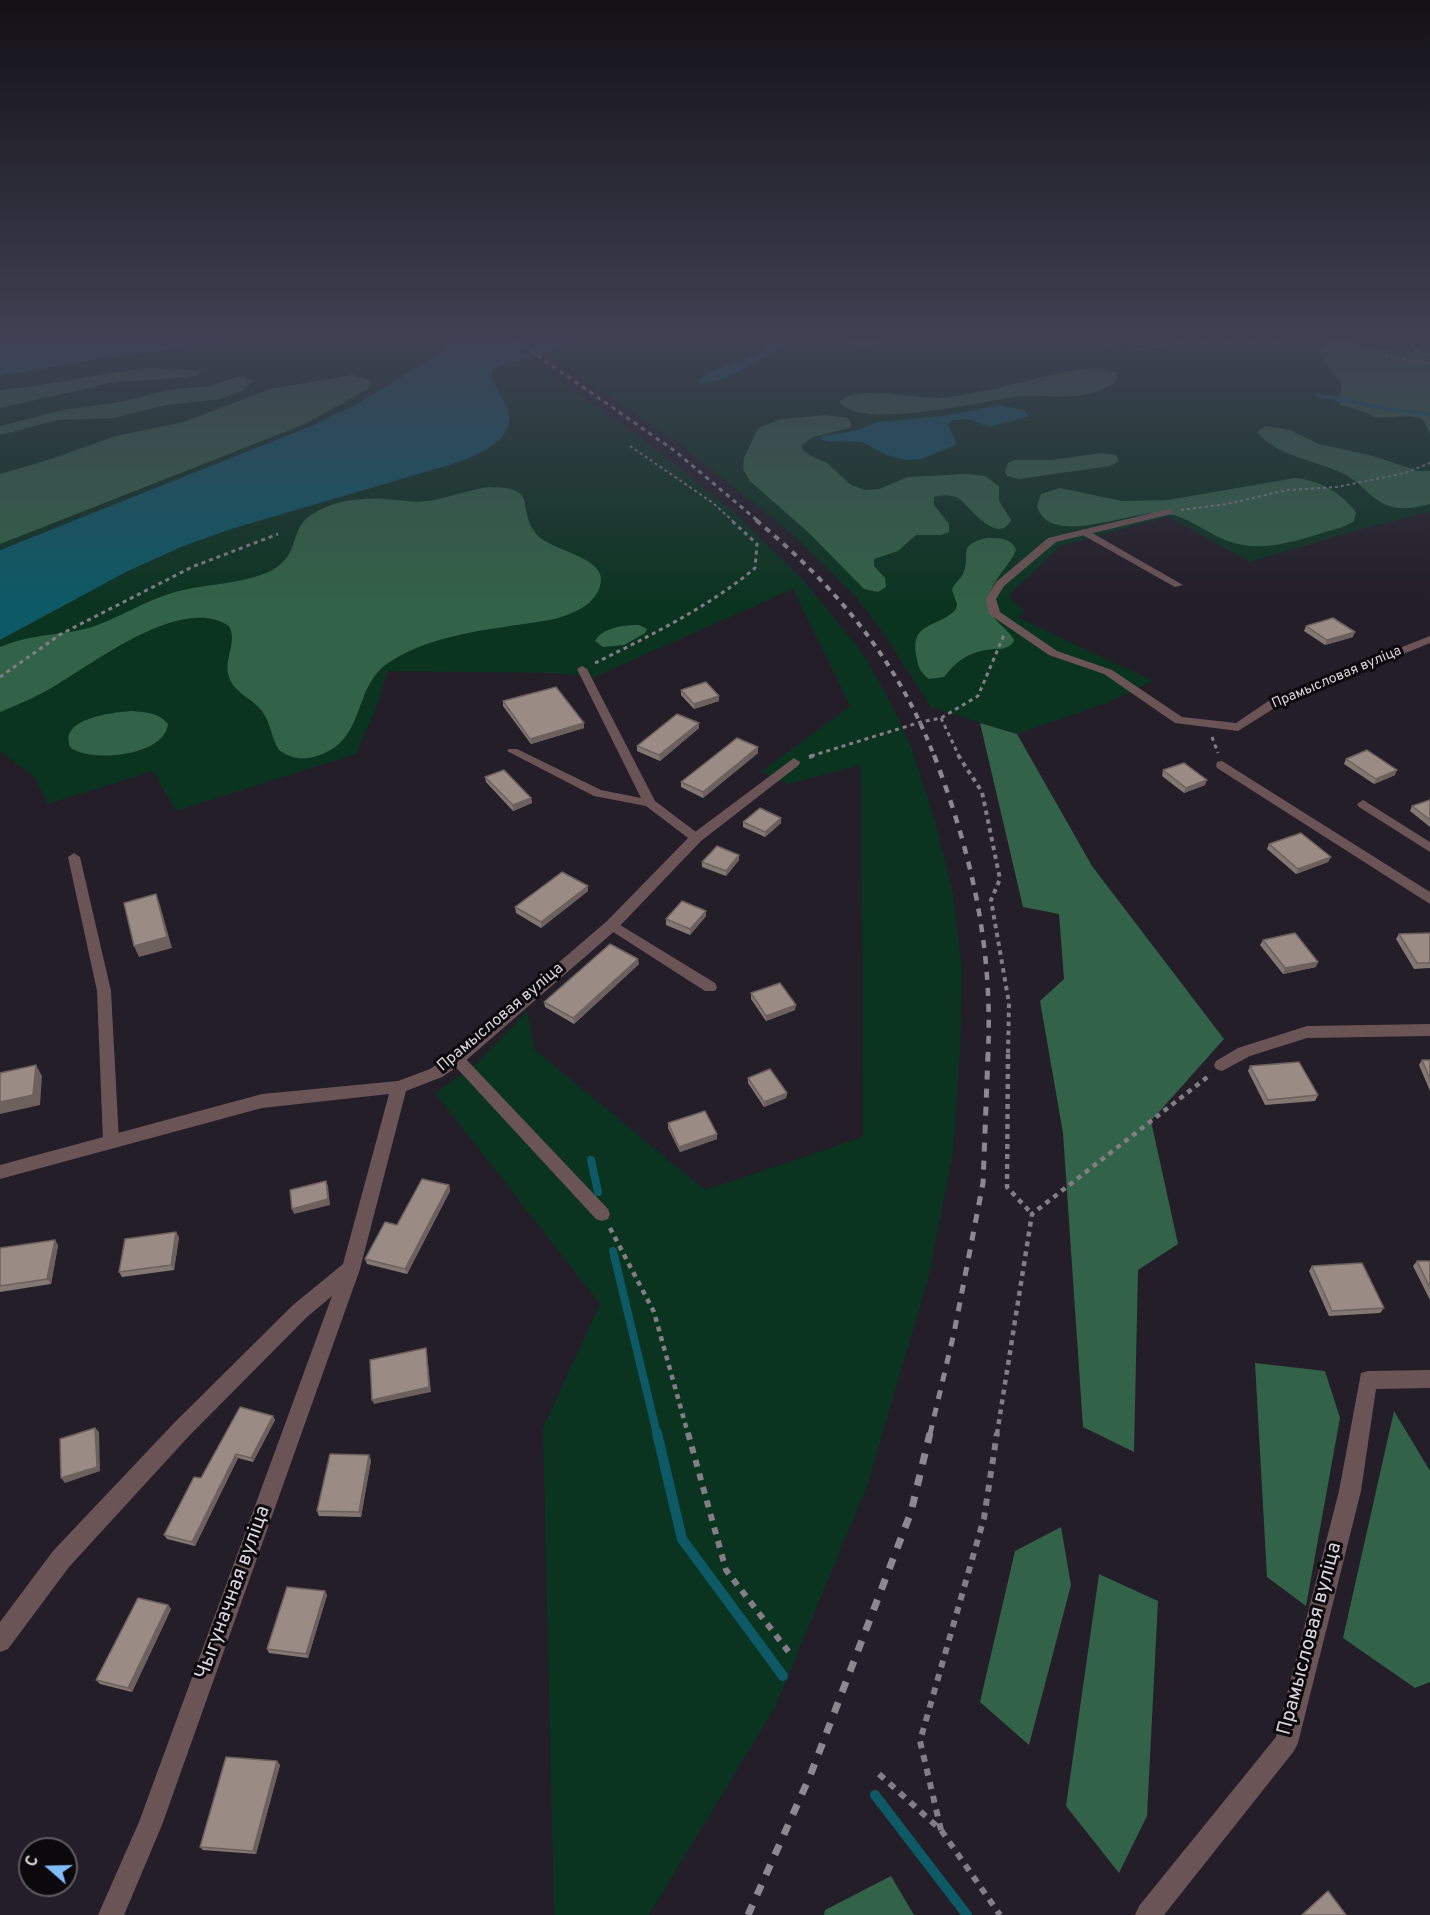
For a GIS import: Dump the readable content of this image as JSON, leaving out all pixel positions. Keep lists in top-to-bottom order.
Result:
{
  "streets": {
    "street": ["Прамысловая вуліца", "Чыгуначная вуліца"]
  },
  "crossings": [
    ["Прамысловая вуліца", "Чыгуначная вуліца"]
  ],
  "north": "left"
}
